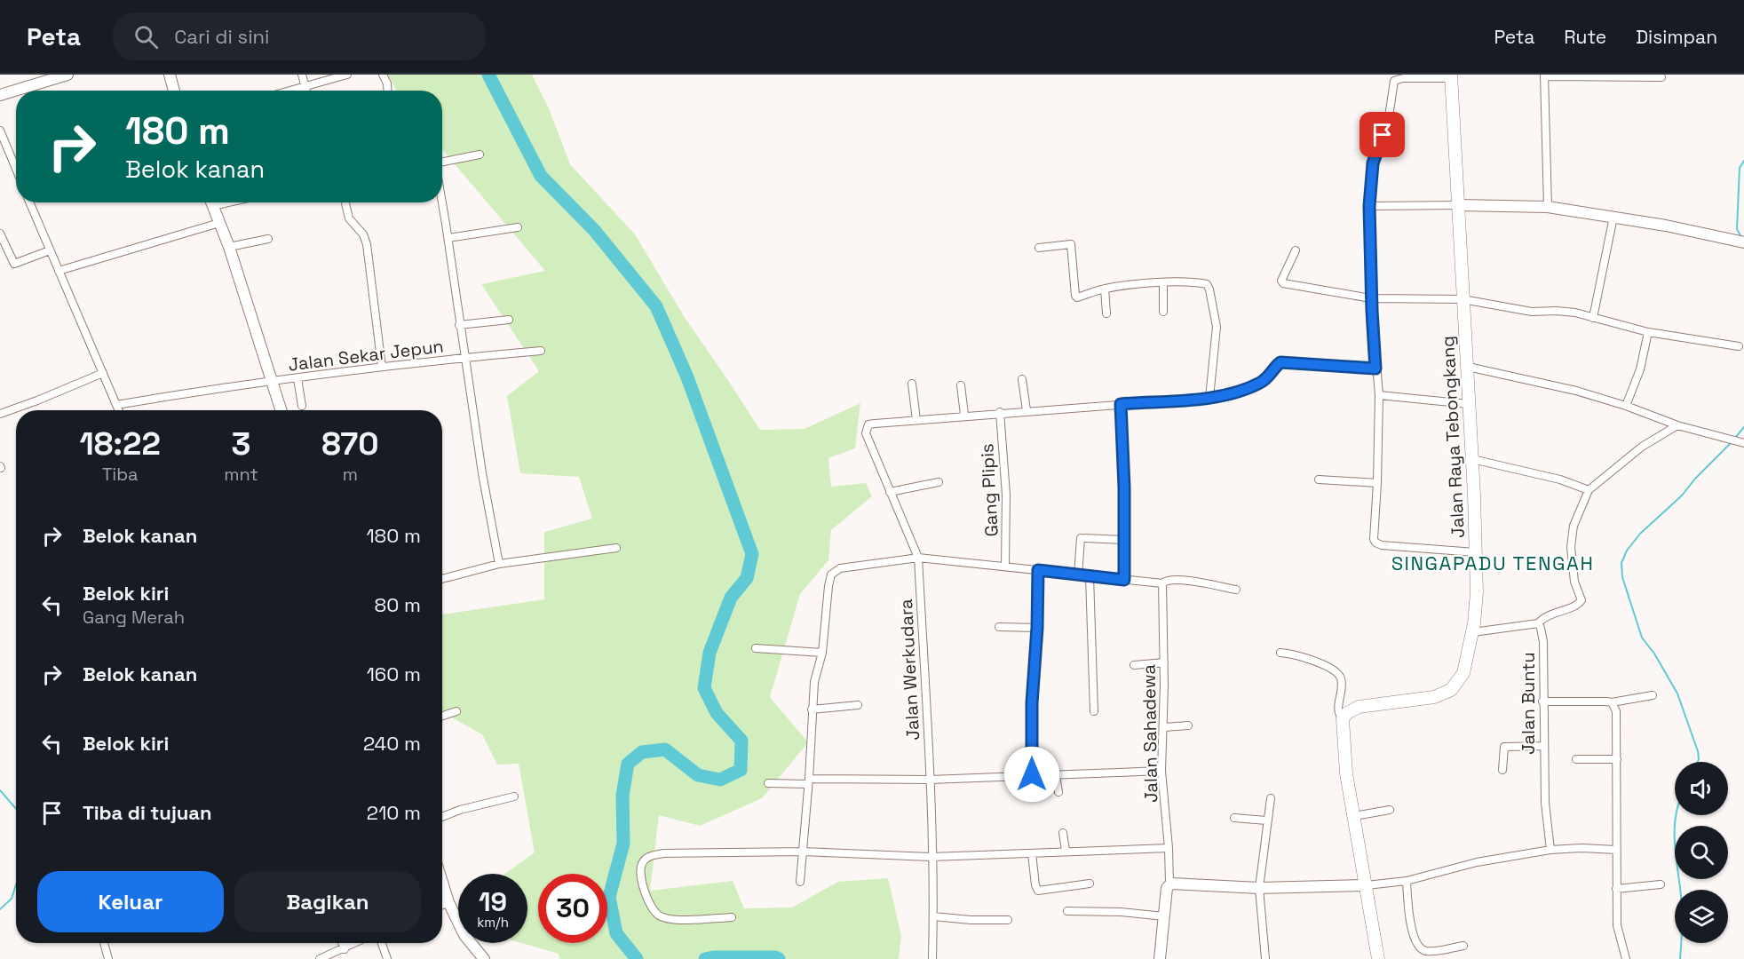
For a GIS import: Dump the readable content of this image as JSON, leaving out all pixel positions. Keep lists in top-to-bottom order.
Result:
{
  "streets": {
    "main road": ["Jalan Raya Tebongkang"],
    "street": [
      "Jalan Sekar Jepun",
      "Gang Plipis",
      "Jalan Werkudara",
      "Jalan Buntu",
      "Jalan Sahadewa"
    ]
  },
  "districts": ["SINGAPADU TENGAH"],
  "page": {
    "header": "Peta",
    "search": "Cari di sini",
    "nav": ["Peta", "Rute", "Disimpan"],
    "turn": ["180 m", "Belok kanan"],
    "eta": [
      "18:22",
      "Tiba",
      "3",
      "mnt",
      "870",
      "m"
    ],
    "list": [
      {
        "name": "Belok kanan",
        "value": "180 m"
      },
      {
        "name": "Belok kiri",
        "note": "Gang Merah",
        "value": "80 m"
      },
      {
        "name": "Belok kanan",
        "value": "160 m"
      },
      {
        "name": "Belok kiri",
        "value": "240 m"
      },
      {
        "name": "Tiba di tujuan",
        "value": "210 m"
      }
    ],
    "buttons": ["Keluar", "Bagikan"],
    "speed": "19 km/h",
    "limit": "30"
  }
}
